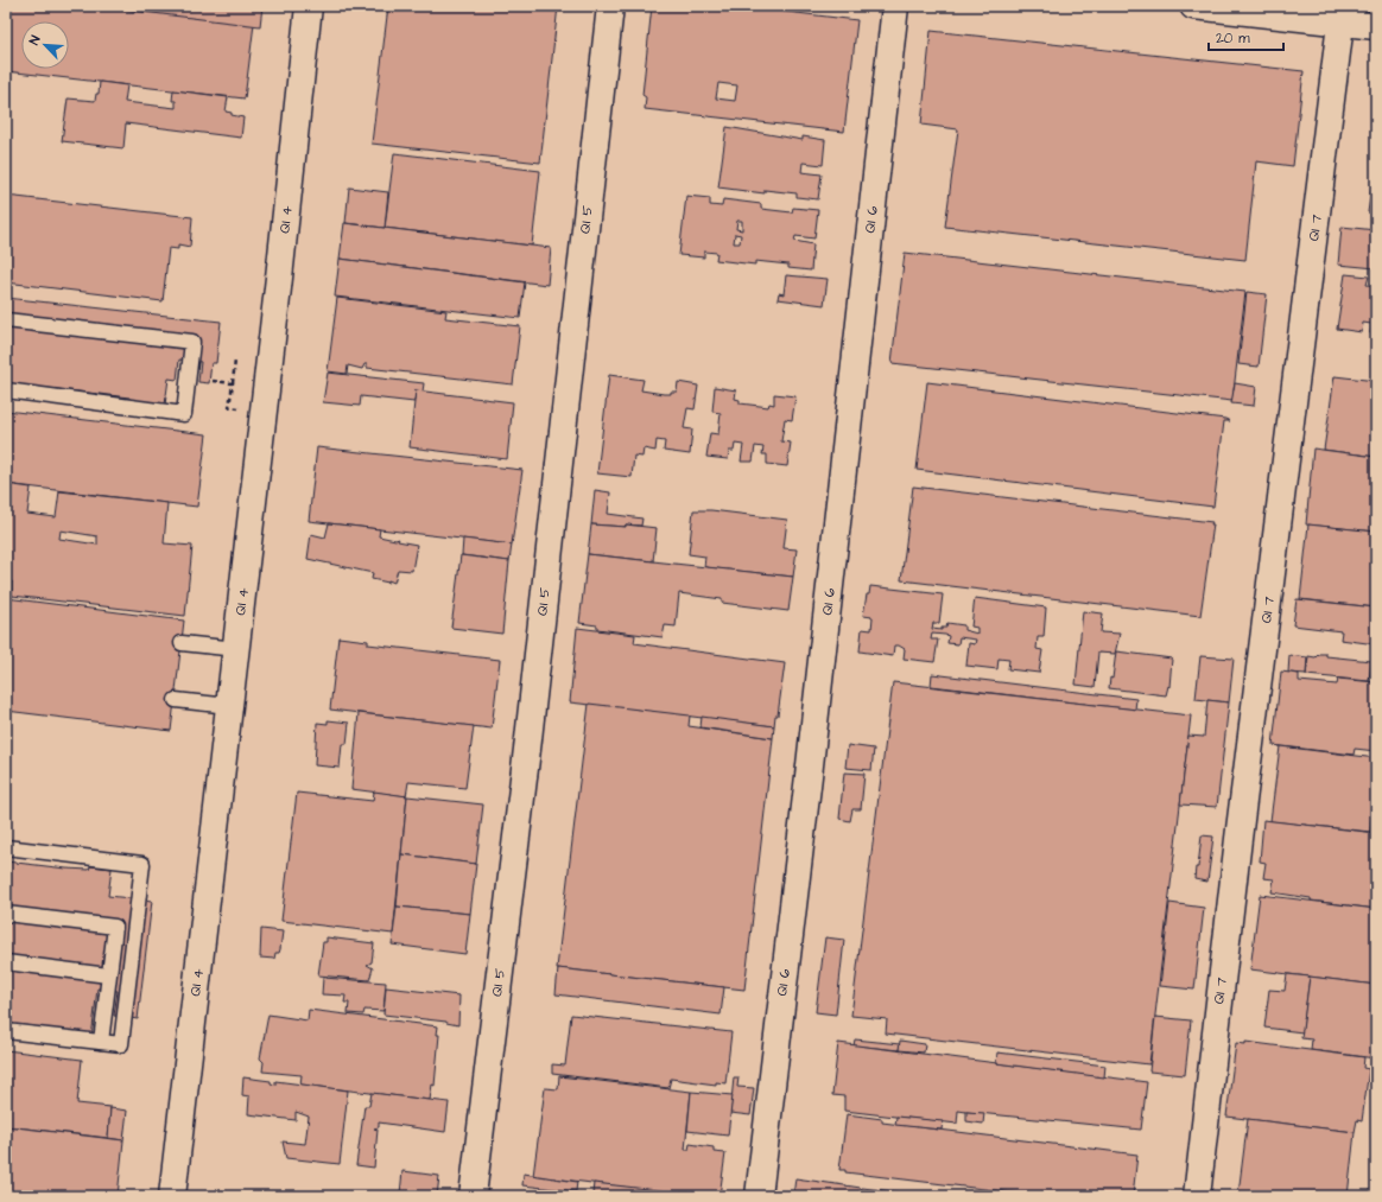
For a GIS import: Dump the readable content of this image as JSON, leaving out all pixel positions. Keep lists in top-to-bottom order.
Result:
{
  "streets": {
    "street": [
      "QI 4",
      "QI 5",
      "QI 6",
      "QI 7"
    ]
  },
  "scale_bar": "20 m",
  "north": "top left"
}
